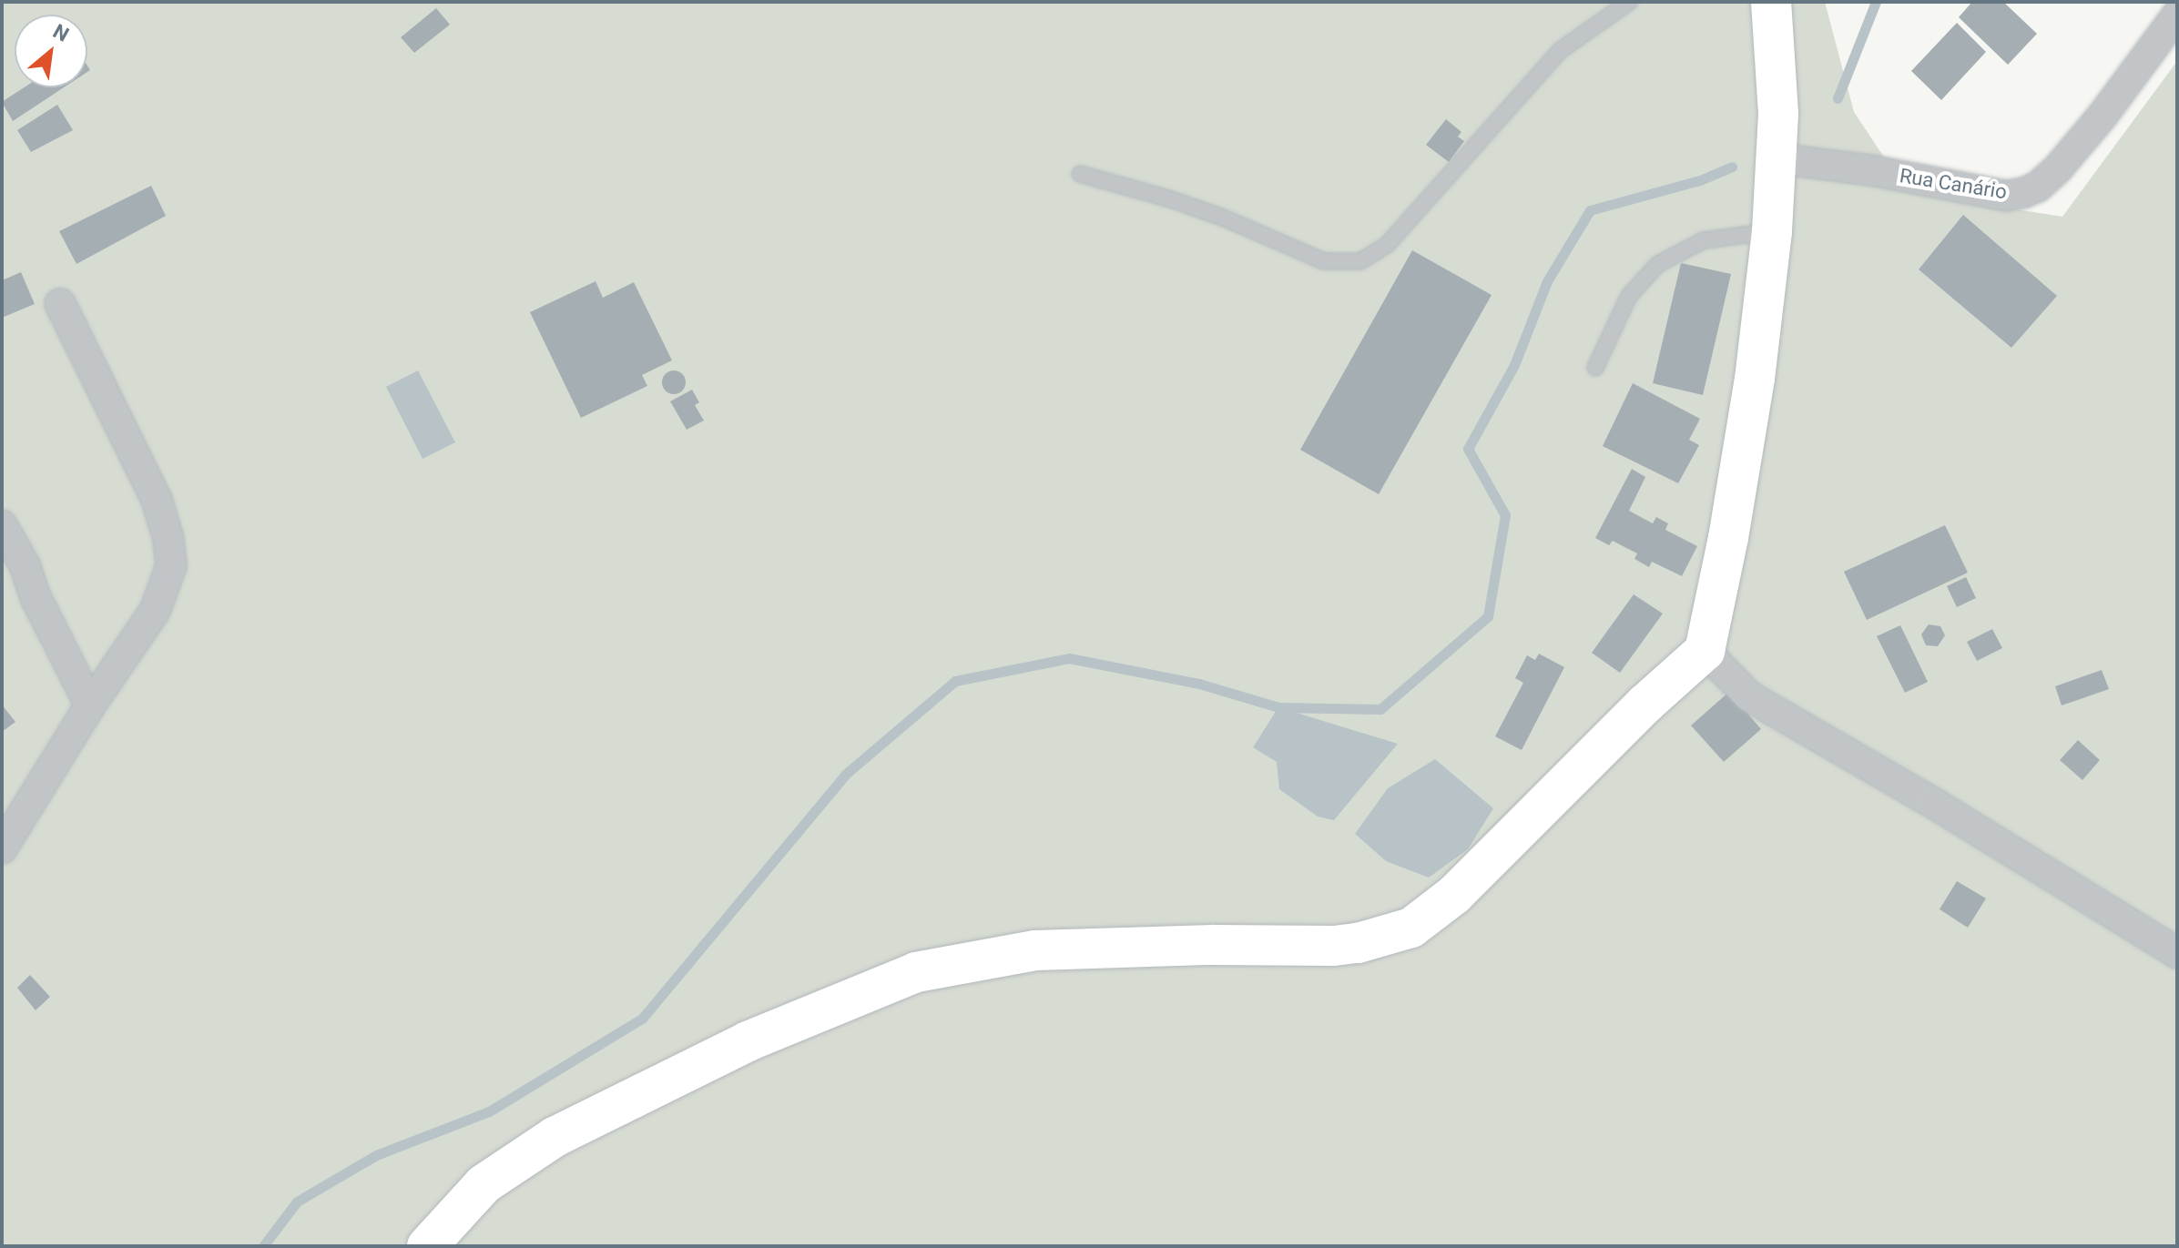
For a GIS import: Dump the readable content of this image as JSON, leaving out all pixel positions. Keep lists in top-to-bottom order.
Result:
{
  "streets": {
    "street": ["Rua Canário"]
  },
  "north": "top right"
}
